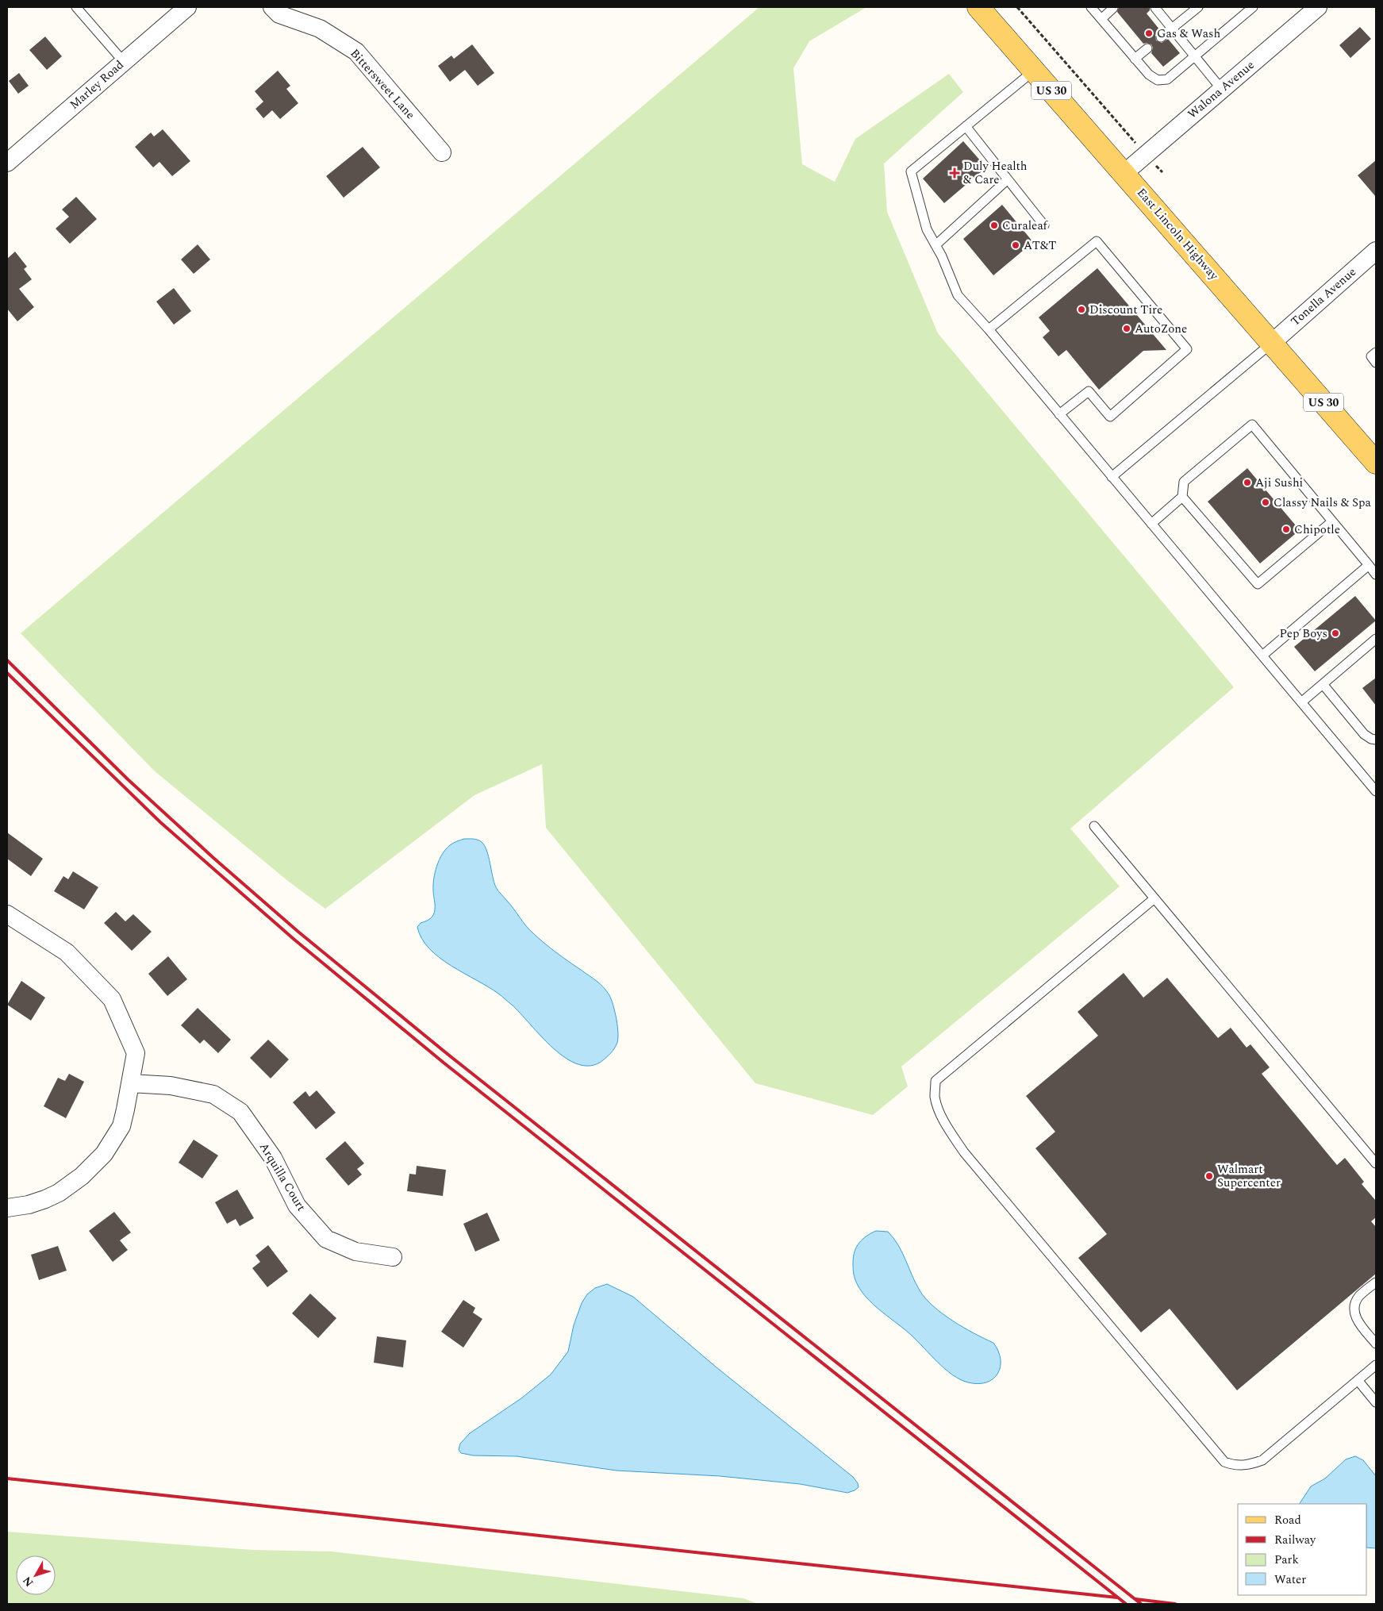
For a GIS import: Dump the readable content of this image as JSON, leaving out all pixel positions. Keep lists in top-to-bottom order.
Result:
{
  "streets": {
    "main road": ["US 30", "East Lincoln Highway"],
    "street": [
      "Bittersweet Lane",
      "Marley Road",
      "Walona Avenue",
      "Tonella Avenue",
      "Arquilla Court"
    ]
  },
  "crossings": [
    ["Walona Avenue", "East Lincoln Highway"],
    ["East Lincoln Highway", "Tonella Avenue"]
  ],
  "places": {
    "other": [
      "Gas & Wash",
      "Curaleaf",
      "AT&T",
      "Discount Tire",
      "AutoZone",
      "Aji Sushi",
      "Classy Nails & Spa",
      "Chipotle",
      "Pep Boys",
      "Walmart Supercenter"
    ],
    "health": ["Duly Health & Care"]
  },
  "legend": [
    "Road",
    "Railway",
    "Park",
    "Water"
  ],
  "north": "bottom left"
}
